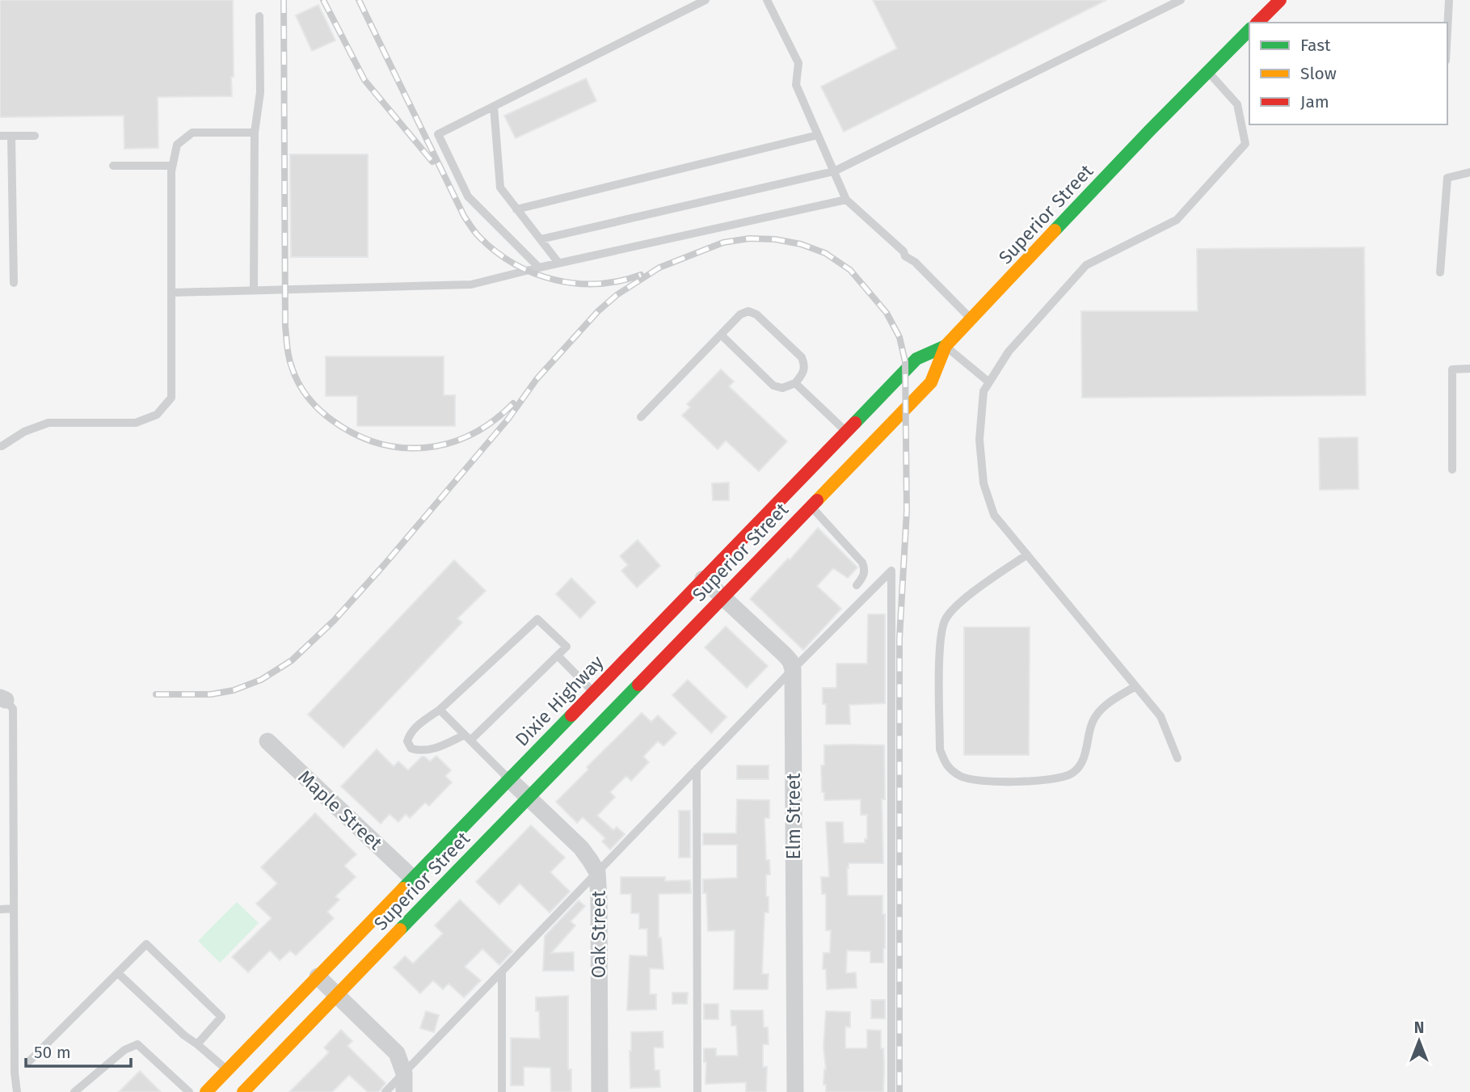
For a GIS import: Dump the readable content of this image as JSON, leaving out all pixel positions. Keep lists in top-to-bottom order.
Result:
{
  "streets": {
    "main road": ["Superior Street", "Dixie Highway"],
    "street": ["Maple Street", "Elm Street", "Oak Street"]
  },
  "crossings": [
    ["Superior Street", "Dixie Highway"],
    ["Superior Street", "Oak Street"],
    ["Dixie Highway", "Maple Street"],
    ["Dixie Highway", "Oak Street"]
  ],
  "legend": ["Fast", "Slow", "Jam"],
  "scale_bar": "50 m",
  "north": "top"
}
